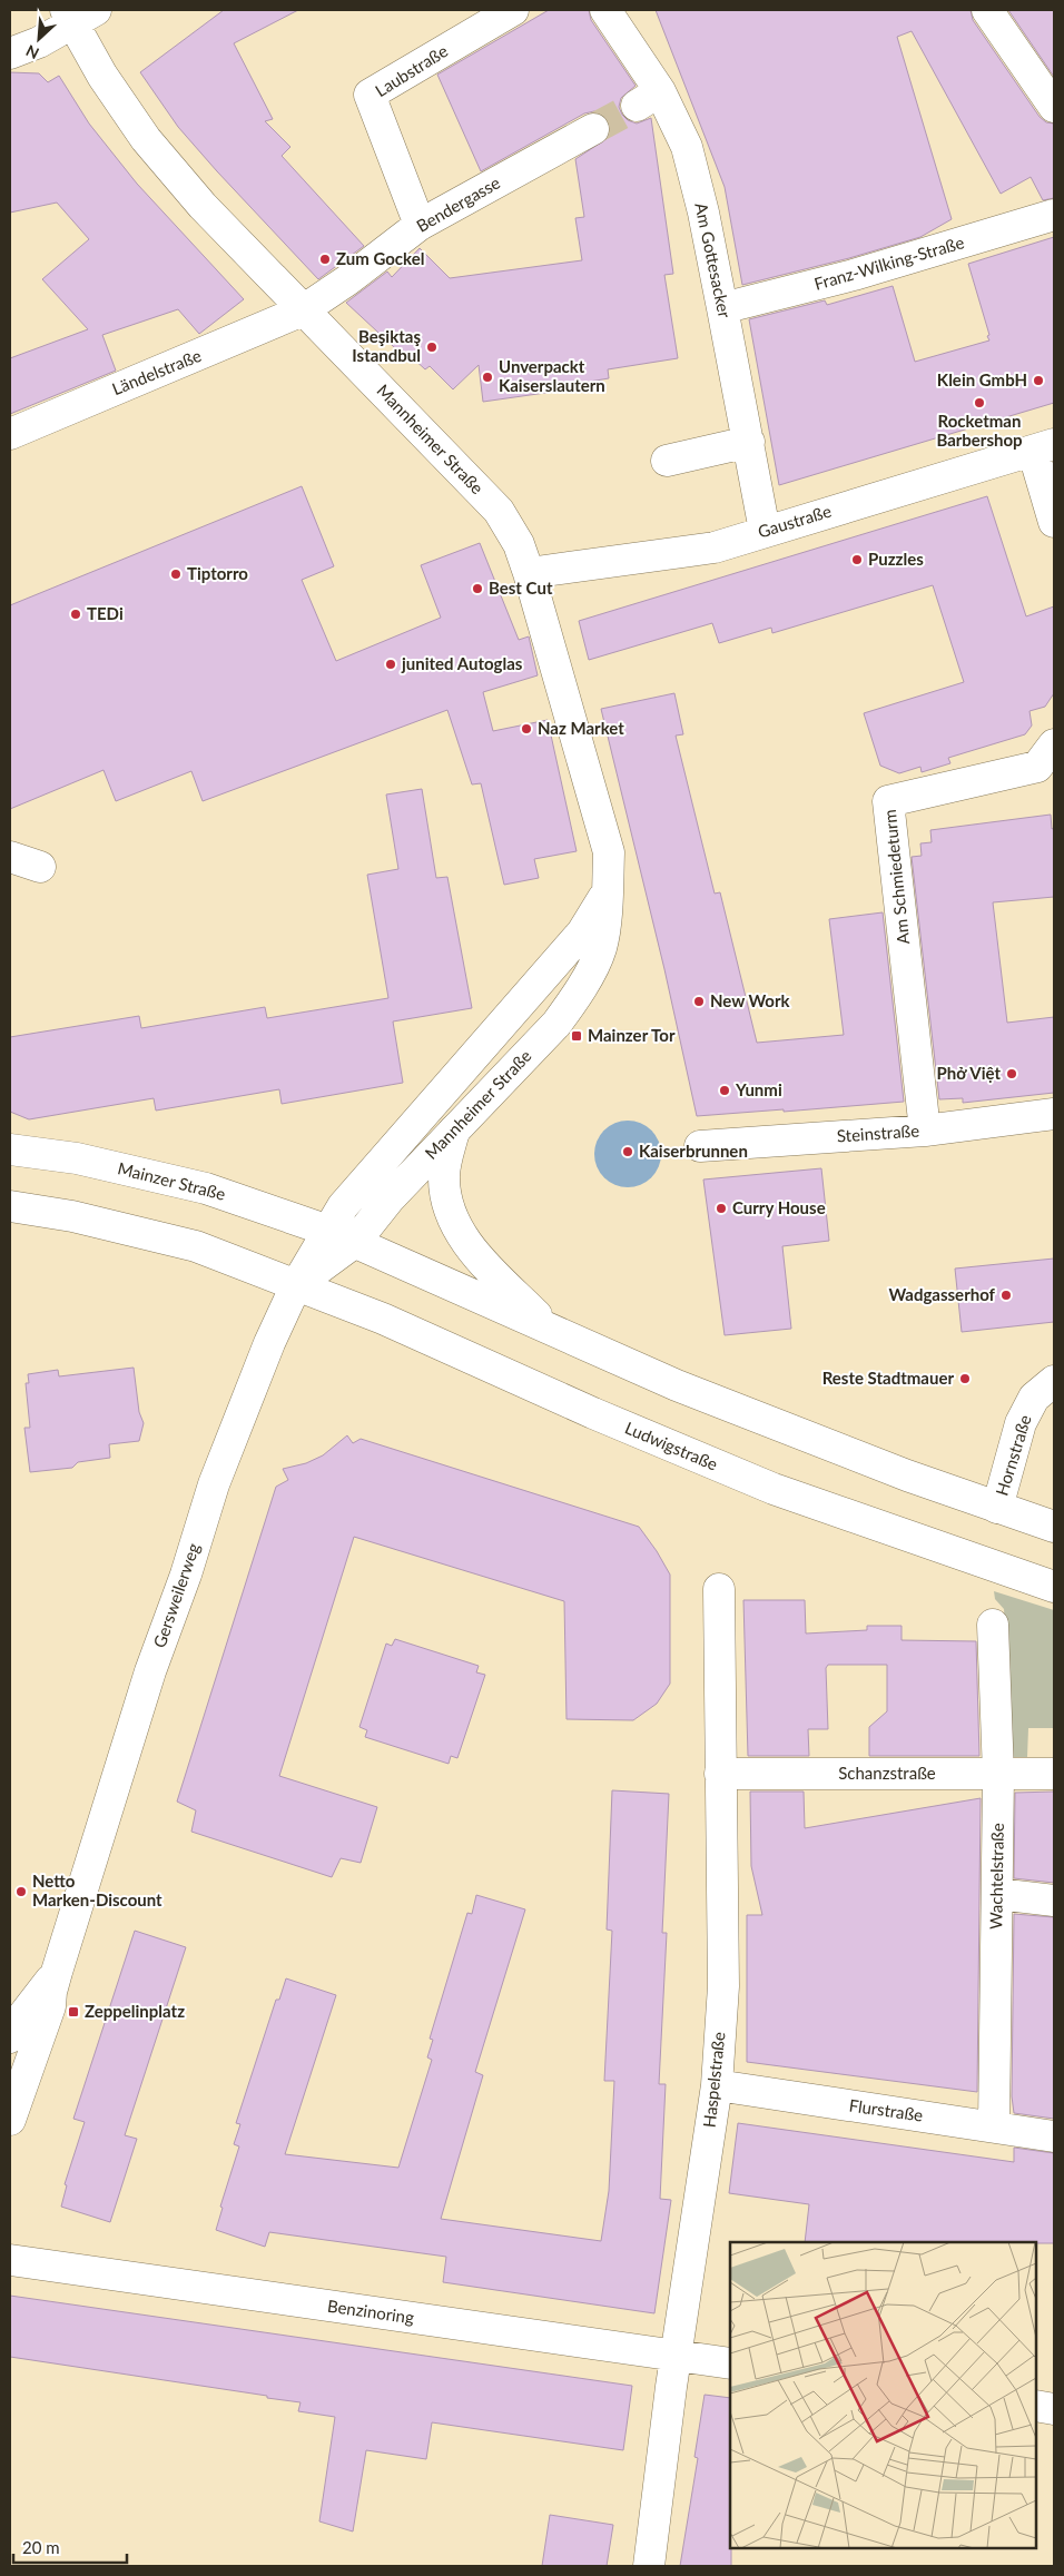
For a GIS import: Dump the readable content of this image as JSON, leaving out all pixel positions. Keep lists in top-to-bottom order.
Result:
{
  "streets": {
    "street": [
      "Laubstraße",
      "Bendergasse",
      "Am Gottesacker",
      "Franz-Wilking-Straße",
      "Ländelstraße",
      "Mannheimer Straße",
      "Gaustraße",
      "Am Schmiedeturm",
      "Steinstraße",
      "Mainzer Straße",
      "Ludwigstraße",
      "Hornstraße",
      "Gersweilerweg",
      "Schanzstraße",
      "Wachtelstraße",
      "Haspelstraße",
      "Flurstraße",
      "Benzinoring"
    ]
  },
  "crossings": [
    ["Laubstraße", "Bendergasse"],
    ["Bendergasse", "Ländelstraße"],
    ["Bendergasse", "Mannheimer Straße"],
    ["Am Gottesacker", "Franz-Wilking-Straße"],
    ["Am Gottesacker", "Gaustraße"],
    ["Ländelstraße", "Mannheimer Straße"],
    ["Mannheimer Straße", "Gaustraße"],
    ["Mannheimer Straße", "Mainzer Straße"],
    ["Mannheimer Straße", "Gersweilerweg"],
    ["Am Schmiedeturm", "Steinstraße"],
    ["Mainzer Straße", "Gersweilerweg"],
    ["Ludwigstraße", "Gersweilerweg"],
    ["Schanzstraße", "Wachtelstraße"],
    ["Schanzstraße", "Haspelstraße"],
    ["Wachtelstraße", "Flurstraße"],
    ["Haspelstraße", "Flurstraße"],
    ["Haspelstraße", "Benzinoring"]
  ],
  "places": {
    "other": [
      "Zum Gockel",
      "Beşiktaş Istandbul",
      "Unverpackt Kaiserslautern",
      "Klein GmbH",
      "Rocketman Barbershop",
      "Puzzles",
      "Tiptorro",
      "Best Cut",
      "TEDi",
      "junited Autoglas",
      "Naz Market",
      "New Work",
      "Phở Việt",
      "Yunmi",
      "Kaiserbrunnen",
      "Curry House",
      "Wadgasserhof",
      "Reste Stadtmauer",
      "Netto Marken-Discount"
    ],
    "transit": ["Mainzer Tor", "Zeppelinplatz"]
  },
  "scale_bar": "20 m",
  "north": "bottom left"
}
